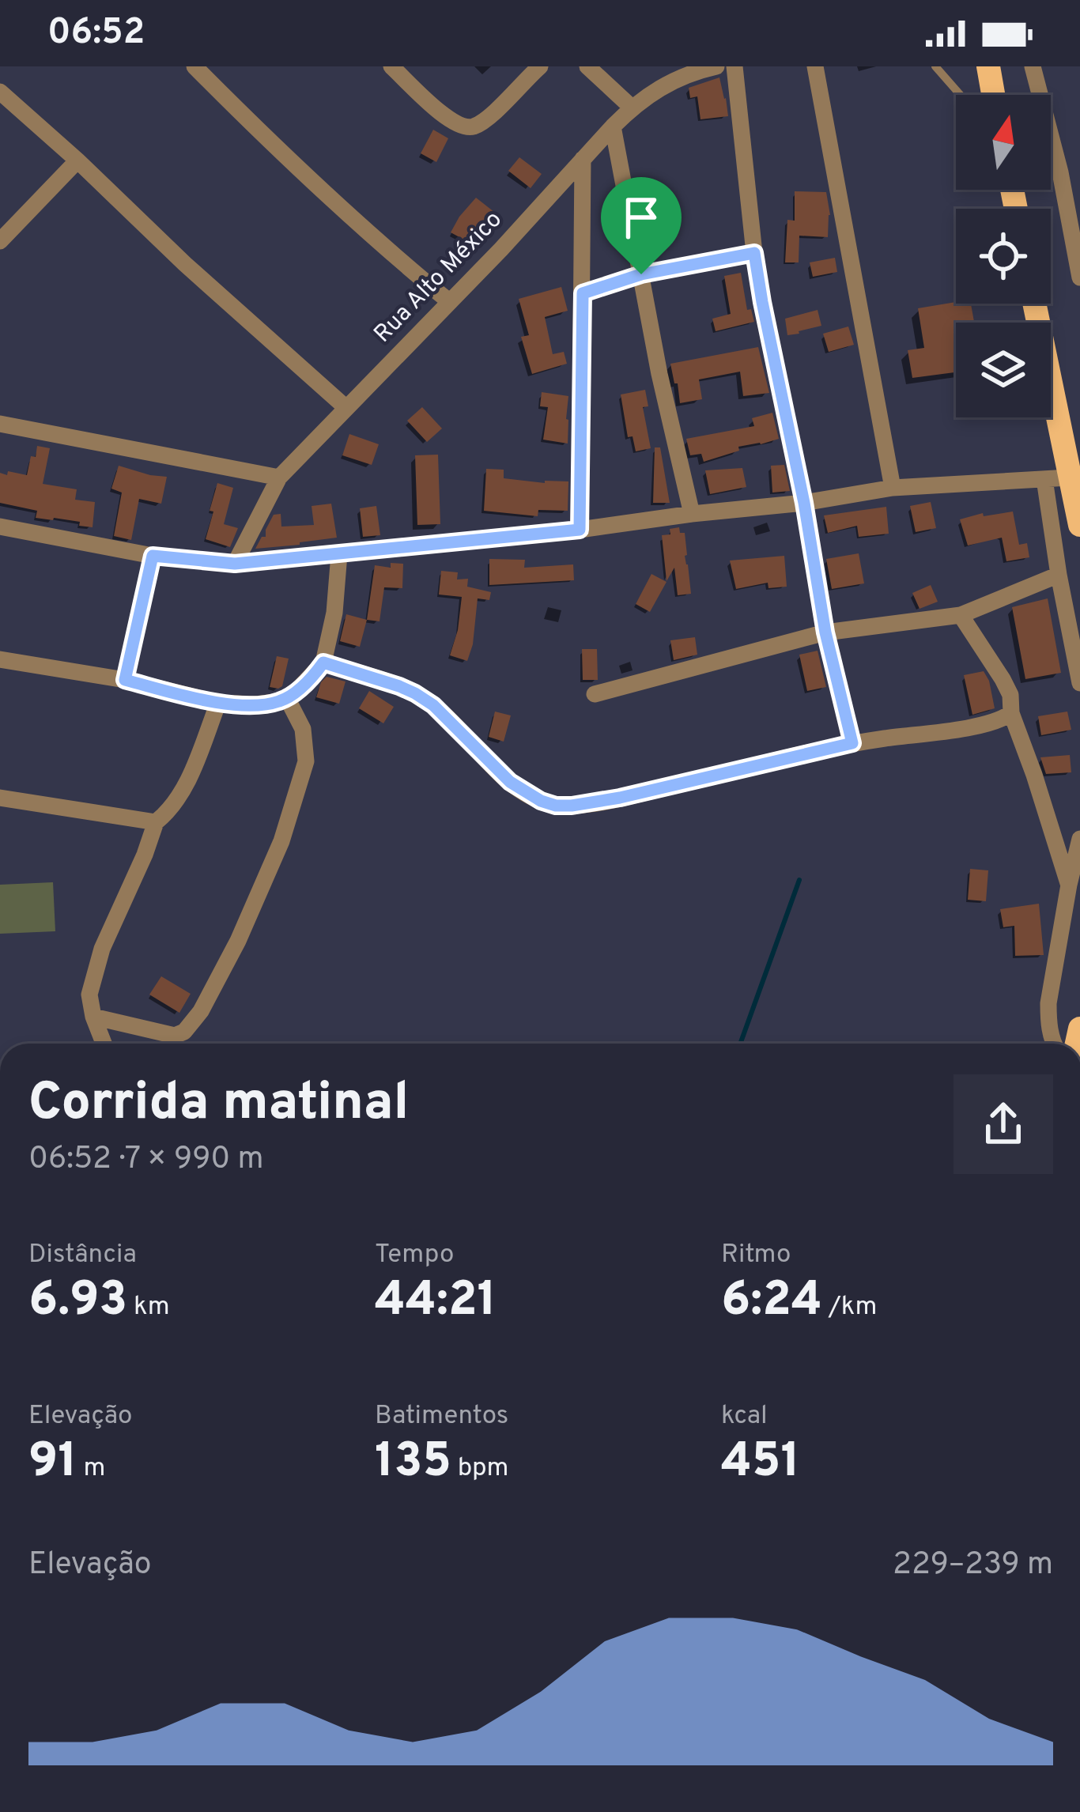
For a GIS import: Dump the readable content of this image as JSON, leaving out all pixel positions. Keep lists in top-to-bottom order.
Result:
{
  "streets": {
    "street": ["Rua Alto México"]
  },
  "north": "top",
  "page": {
    "status": "06:52",
    "heading": ["Corrida matinal", "06:52 · 7 × 990 m"],
    "stats": [
      ["Distância", "6.93 km"],
      ["Tempo", "44:21"],
      ["Ritmo", "6:24 /km"],
      ["Elevação", "91 m"],
      ["Batimentos", "135 bpm"],
      ["kcal", "451"]
    ],
    "chart": ["Elevação", "229–239 m"]
  }
}
